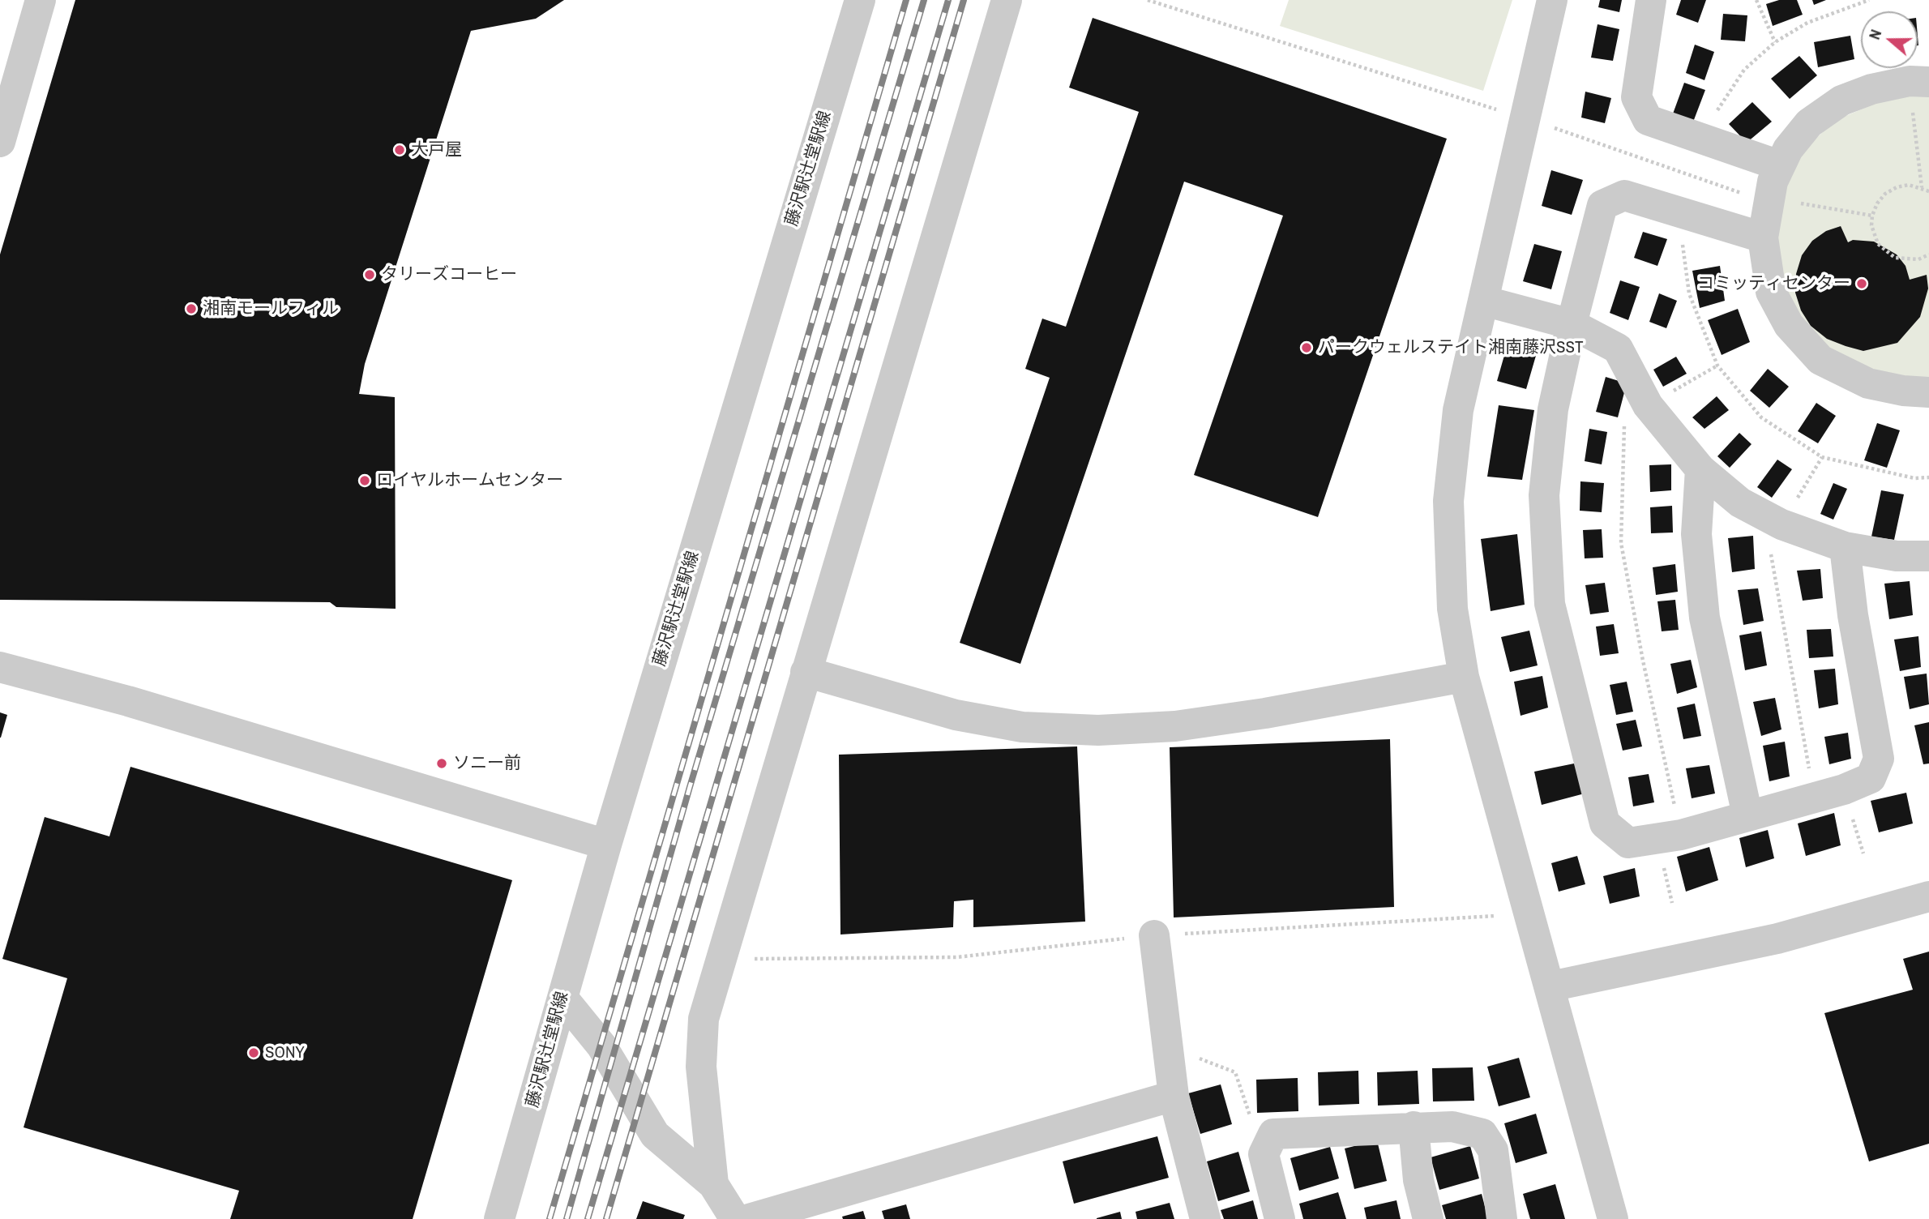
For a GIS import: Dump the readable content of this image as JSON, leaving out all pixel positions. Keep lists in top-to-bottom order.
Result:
{
  "streets": {
    "street": ["藤沢駅辻堂駅線"]
  },
  "places": [
    "大戸屋",
    "タリーズコーヒー",
    "コミッティセンター",
    "湘南モールフィル",
    "パークウェルステイト湘南藤沢SST",
    "ロイヤルホームセンター",
    "ソニー前",
    "SONY"
  ],
  "north": "left"
}
